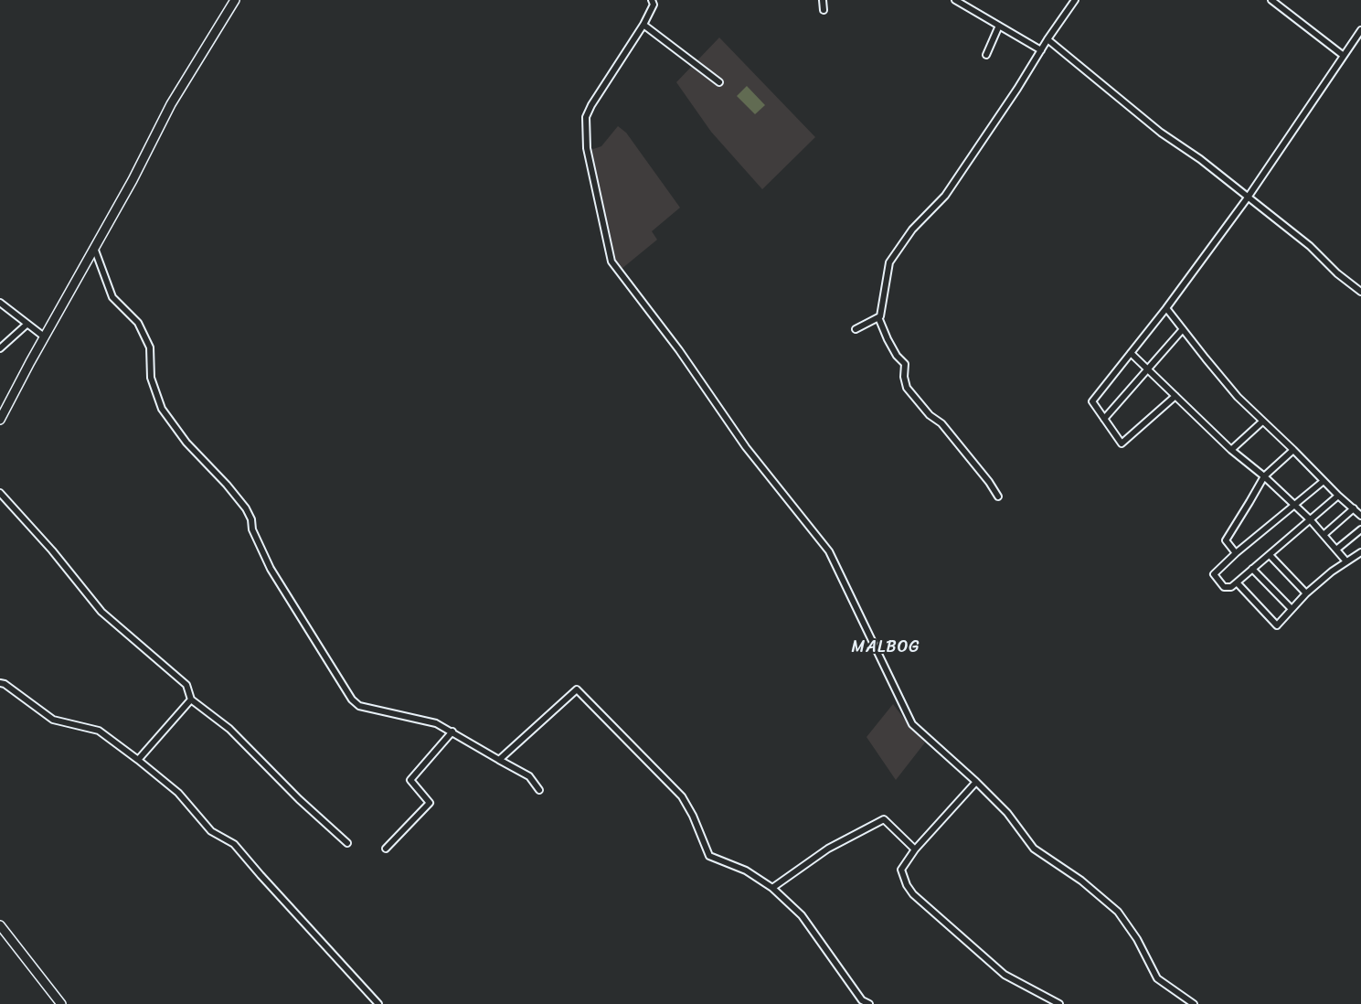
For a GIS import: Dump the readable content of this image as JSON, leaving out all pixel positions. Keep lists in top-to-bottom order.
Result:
{
  "districts": ["MALBOG"]
}
